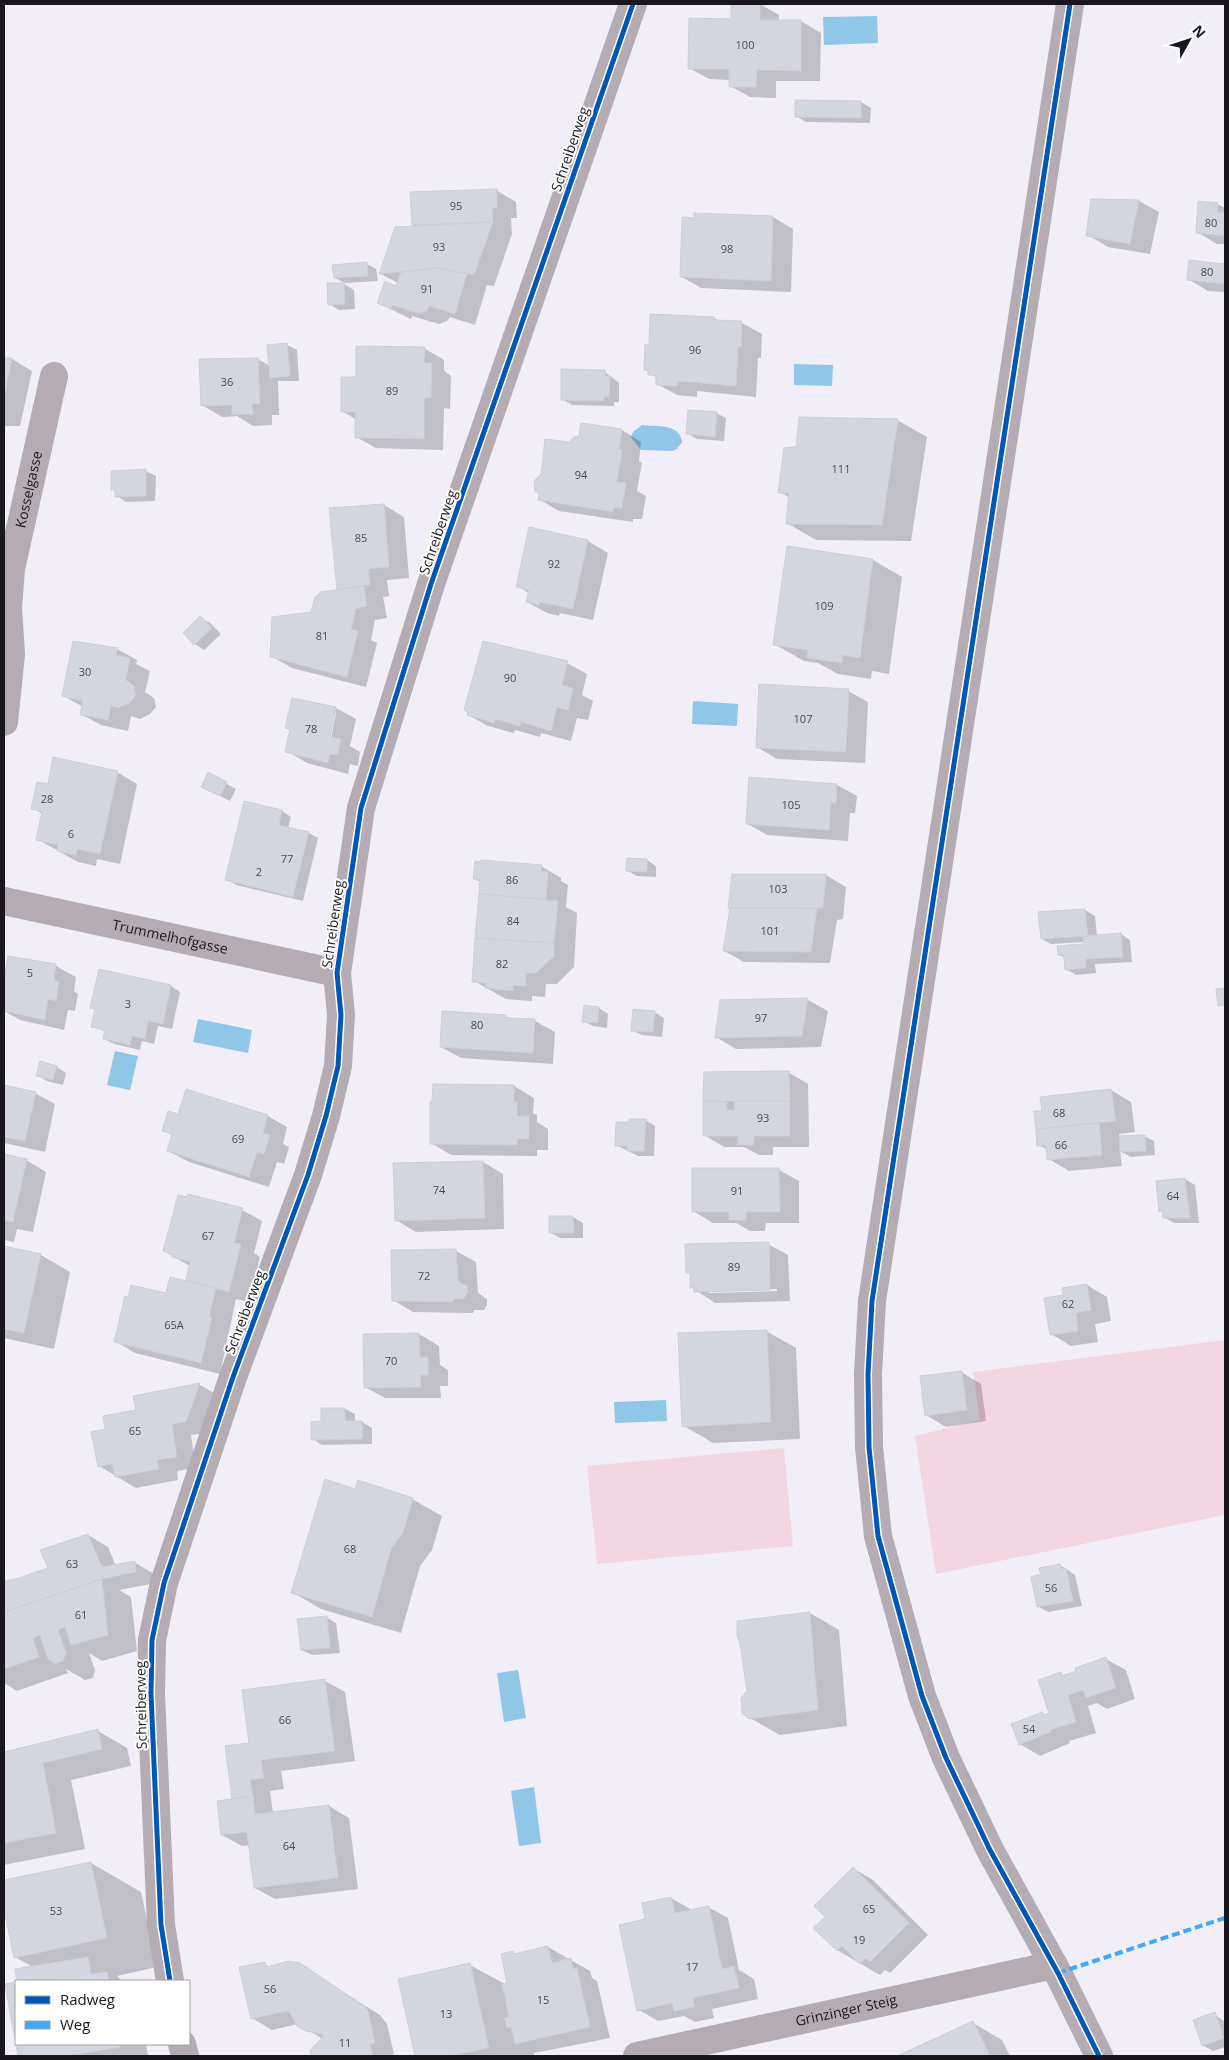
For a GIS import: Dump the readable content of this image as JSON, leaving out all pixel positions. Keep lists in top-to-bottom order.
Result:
{
  "streets": {
    "street": [
      "Schreiberweg",
      "Kosselgasse",
      "Trummelhofgasse",
      "Grinzinger Steig"
    ]
  },
  "crossings": [
    ["Schreiberweg", "Trummelhofgasse"]
  ],
  "house_numbers": [
    "100",
    "95",
    "80",
    "93",
    "98",
    "80",
    "91",
    "96",
    "36",
    "89",
    "111",
    "94",
    "85",
    "92",
    "109",
    "81",
    "30",
    "90",
    "107",
    "78",
    "28",
    "105",
    "6",
    "77",
    "2",
    "86",
    "103",
    "84",
    "101",
    "82",
    "5",
    "3",
    "97",
    "80",
    "68",
    "93",
    "69",
    "66",
    "74",
    "91",
    "64",
    "67",
    "89",
    "72",
    "62",
    "65A",
    "70",
    "65",
    "68",
    "63",
    "56",
    "61",
    "66",
    "54",
    "64",
    "65",
    "53",
    "19",
    "17",
    "56",
    "15",
    "13",
    "11"
  ],
  "legend": ["Radweg", "Weg"],
  "north": "top right"
}
